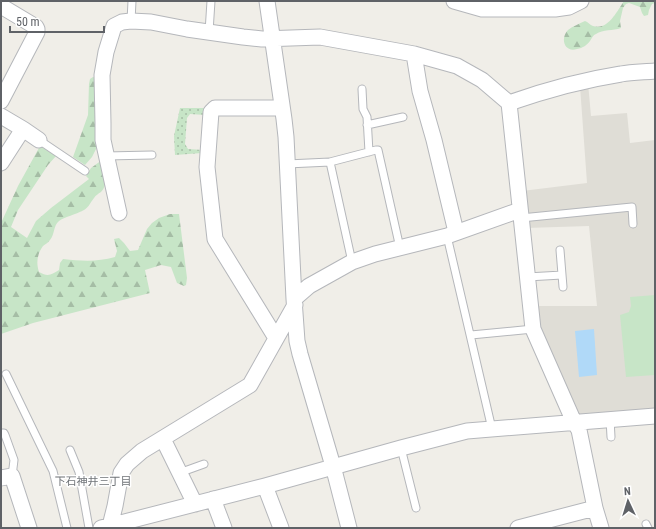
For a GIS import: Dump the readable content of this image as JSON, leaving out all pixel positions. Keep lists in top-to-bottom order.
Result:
{
  "districts": ["下石神井三丁目"],
  "scale_bar": "50 m",
  "north": "top"
}
